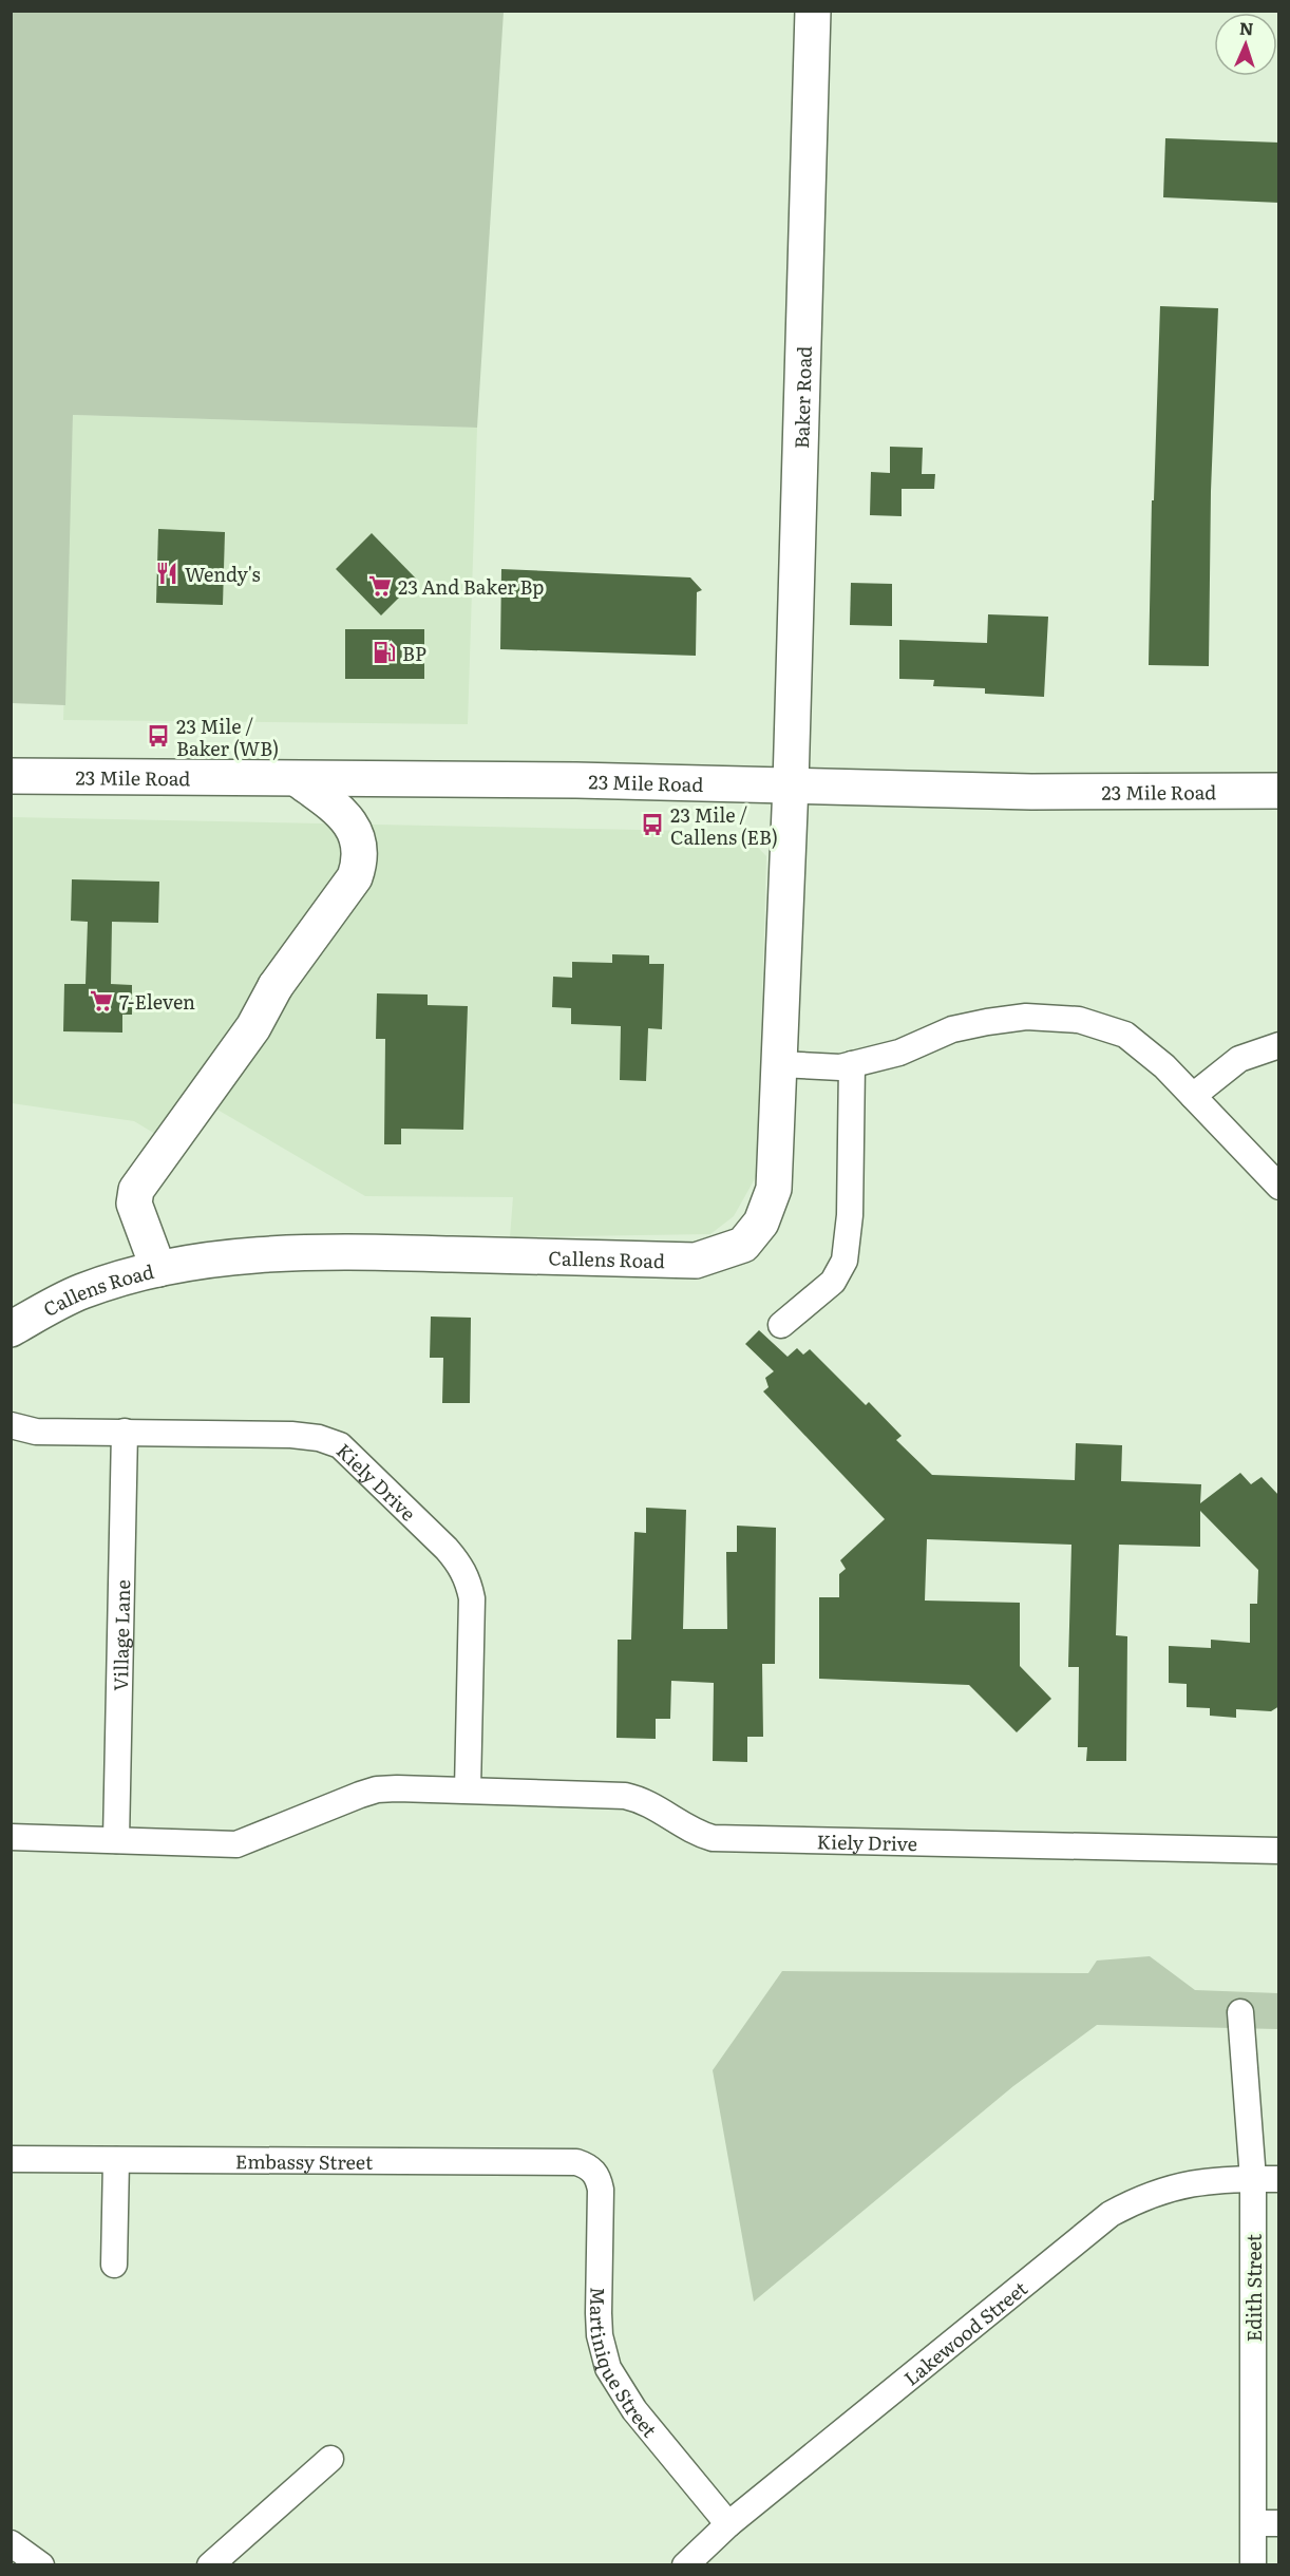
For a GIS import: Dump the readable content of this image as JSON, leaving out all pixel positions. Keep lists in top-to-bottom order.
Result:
{
  "streets": {
    "street": [
      "Baker Road",
      "23 Mile Road",
      "Callens Road",
      "Kiely Drive",
      "Village Lane",
      "Embassy Street",
      "Edith Street",
      "Lakewood Street",
      "Martinique Street"
    ]
  },
  "crossings": [
    ["Baker Road", "23 Mile Road"],
    ["Baker Road", "Callens Road"],
    ["23 Mile Road", "Callens Road"],
    ["Kiely Drive", "Village Lane"],
    ["Embassy Street", "Martinique Street"],
    ["Edith Street", "Lakewood Street"],
    ["Lakewood Street", "Martinique Street"]
  ],
  "places": {
    "restaurant": ["Wendy's"],
    "supermarket": ["23 And Baker Bp", "7-Eleven"],
    "fuel station": ["BP"],
    "bus stop": ["23 Mile / Baker (WB)", "23 Mile / Callens (EB)"]
  },
  "north": "top"
}
